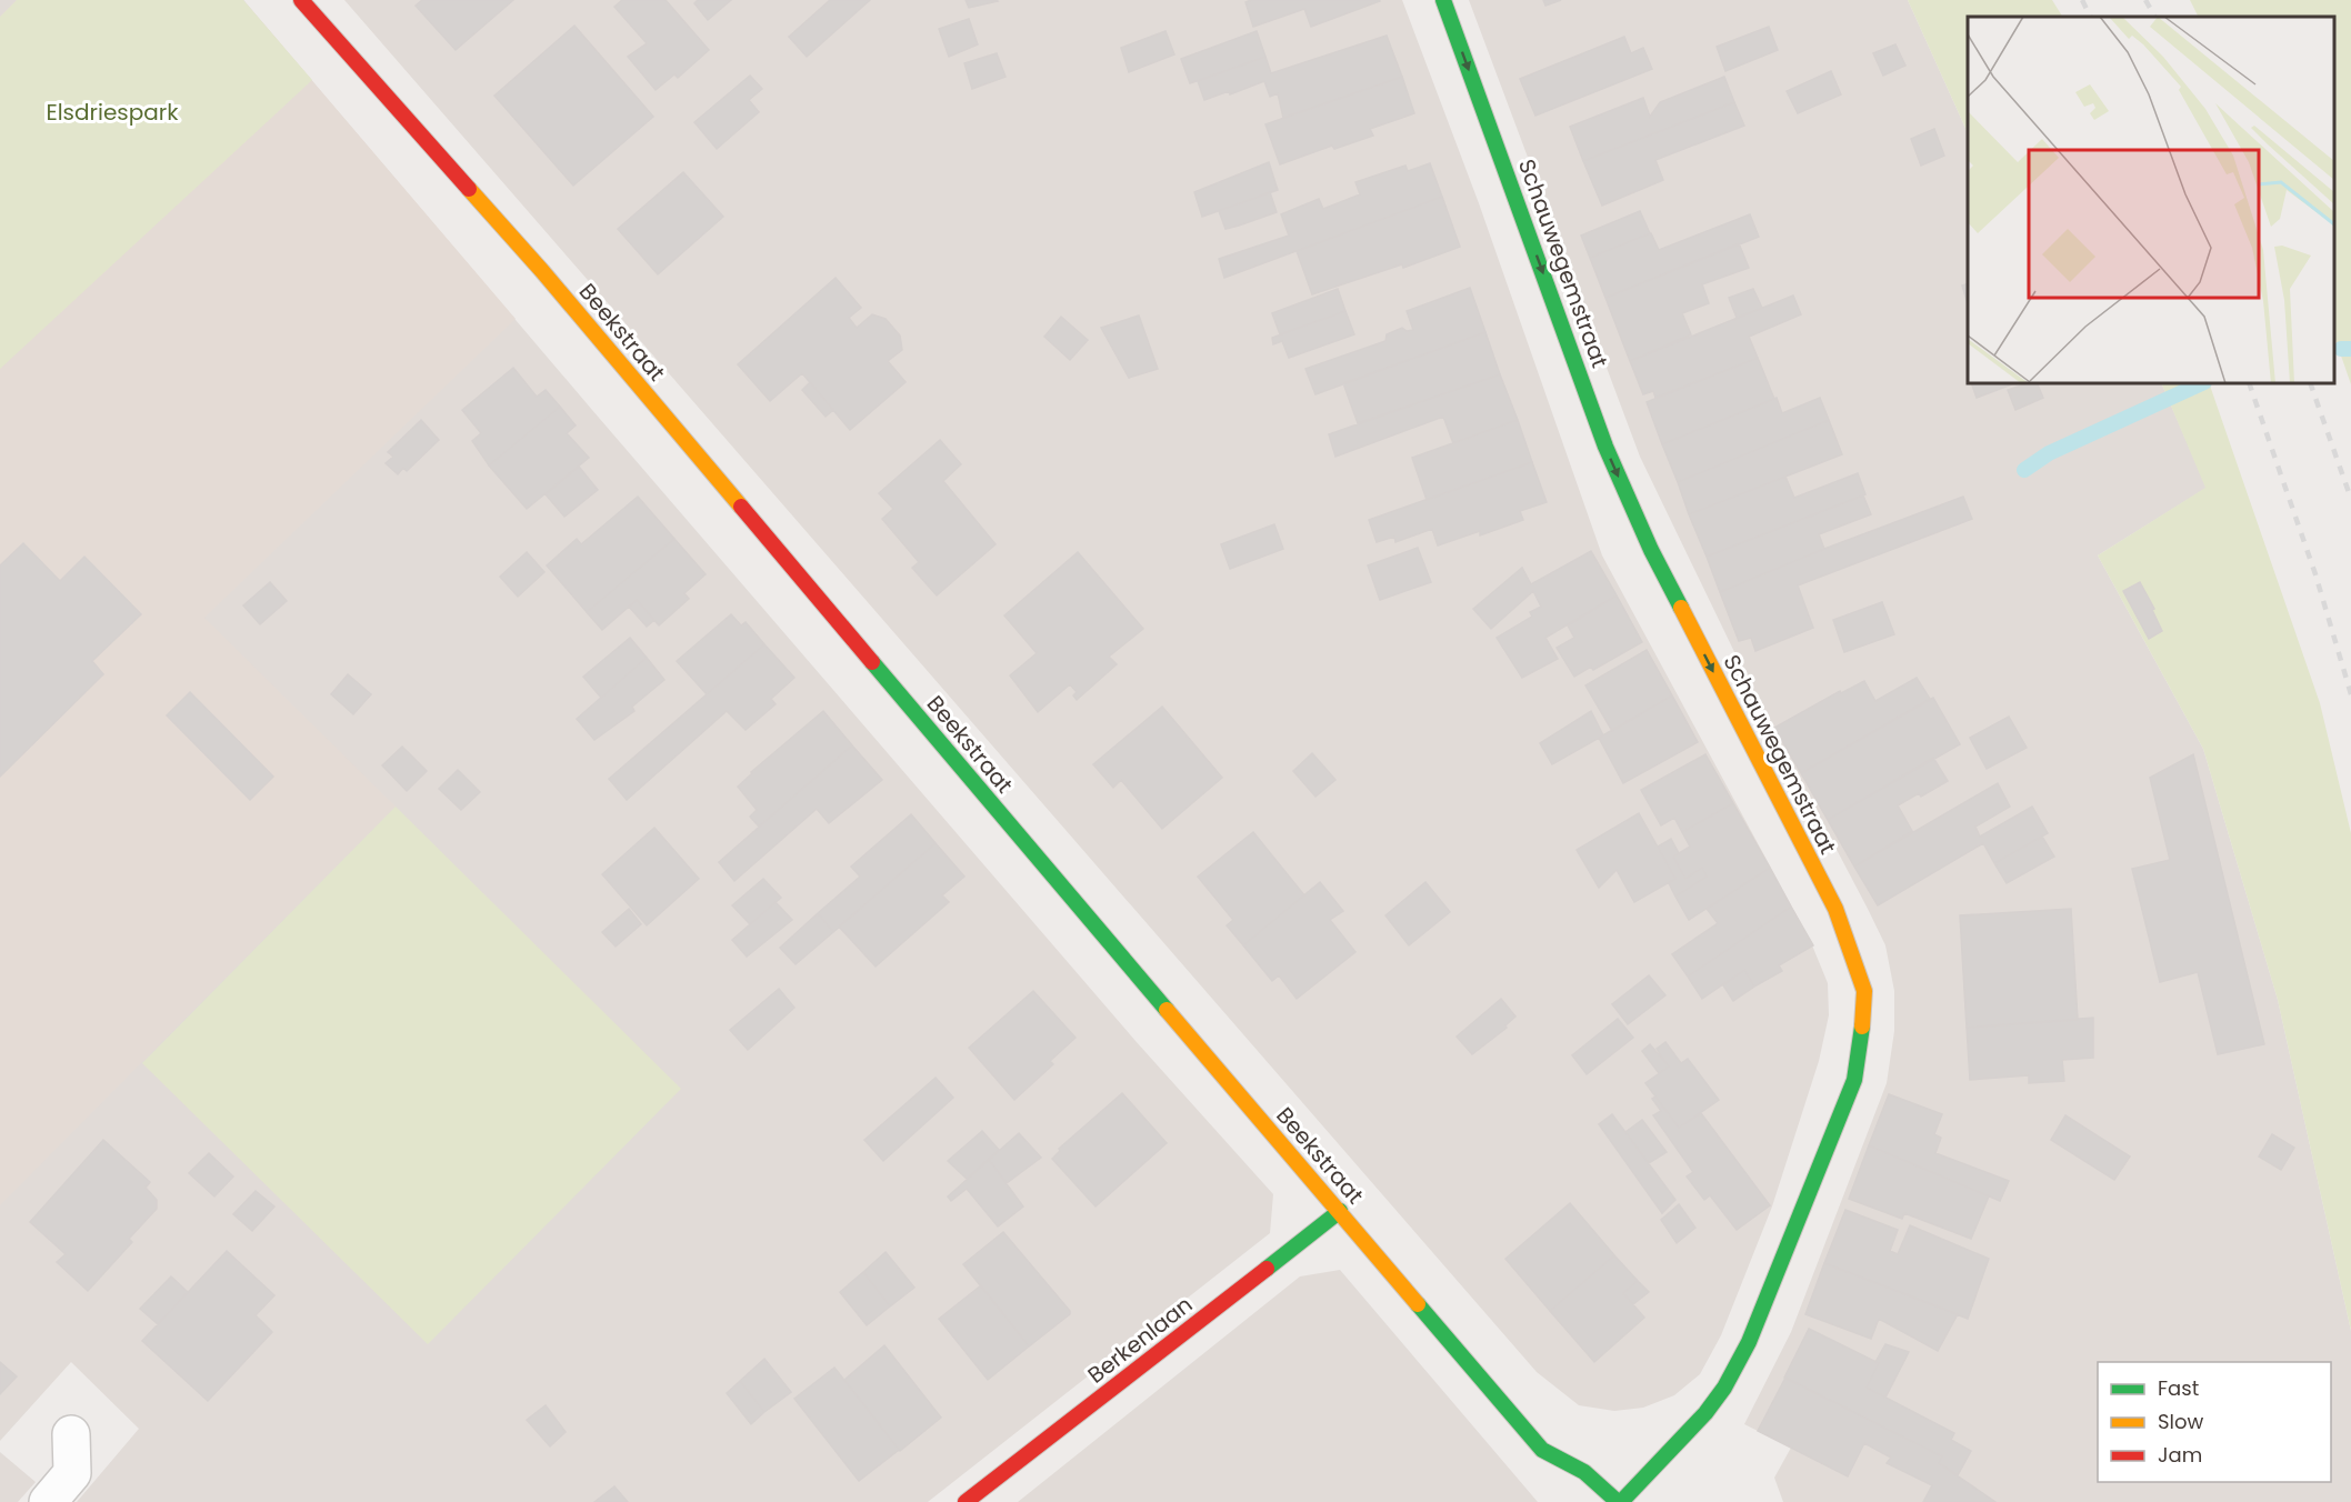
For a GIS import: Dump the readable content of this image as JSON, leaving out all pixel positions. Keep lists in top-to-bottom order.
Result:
{
  "streets": {
    "street": ["Schauwegemstraat", "Beekstraat", "Berkenlaan"]
  },
  "crossings": [
    ["Schauwegemstraat", "Beekstraat"],
    ["Beekstraat", "Berkenlaan"]
  ],
  "one_way": ["Schauwegemstraat"],
  "parks": ["Elsdriespark"],
  "legend": ["Fast", "Slow", "Jam"]
}
